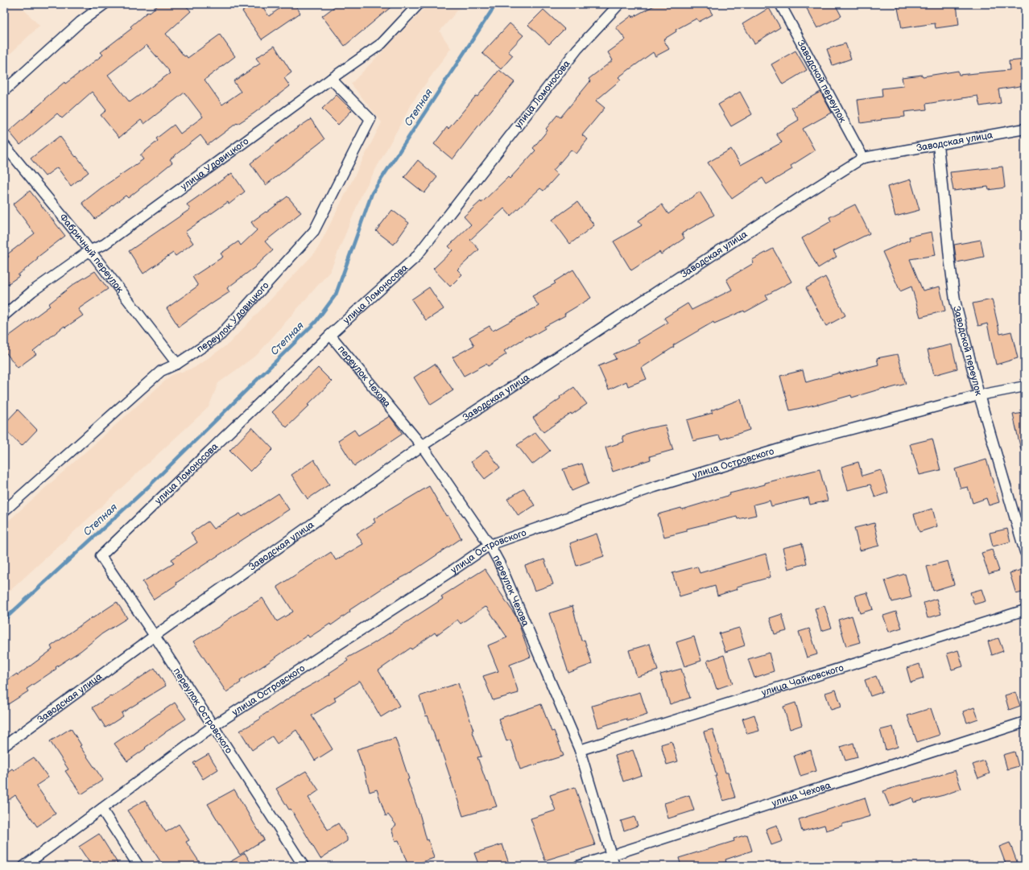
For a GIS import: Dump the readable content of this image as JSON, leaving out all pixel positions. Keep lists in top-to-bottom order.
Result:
{
  "streets": {
    "street": [
      "Заводской переулок",
      "улица Ломоносова",
      "Заводская улица",
      "улица Удовицкого",
      "Фабричный переулок",
      "переулок Удовицкого",
      "переулок Чехова",
      "улица Островского",
      "улица Чайковского",
      "переулок Островского",
      "улица Чехова"
    ]
  },
  "crossings": [
    ["Заводской переулок", "Заводская улица"],
    ["Заводской переулок", "улица Островского"],
    ["улица Ломоносова", "переулок Чехова"],
    ["улица Ломоносова", "переулок Островского"],
    ["Заводская улица", "переулок Чехова"],
    ["Заводская улица", "переулок Островского"],
    ["улица Удовицкого", "Фабричный переулок"],
    ["улица Удовицкого", "переулок Удовицкого"],
    ["Фабричный переулок", "переулок Удовицкого"],
    ["переулок Чехова", "улица Островского"],
    ["переулок Чехова", "улица Чайковского"],
    ["переулок Чехова", "улица Чехова"],
    ["улица Островского", "переулок Островского"]
  ],
  "water": ["Степная"]
}
